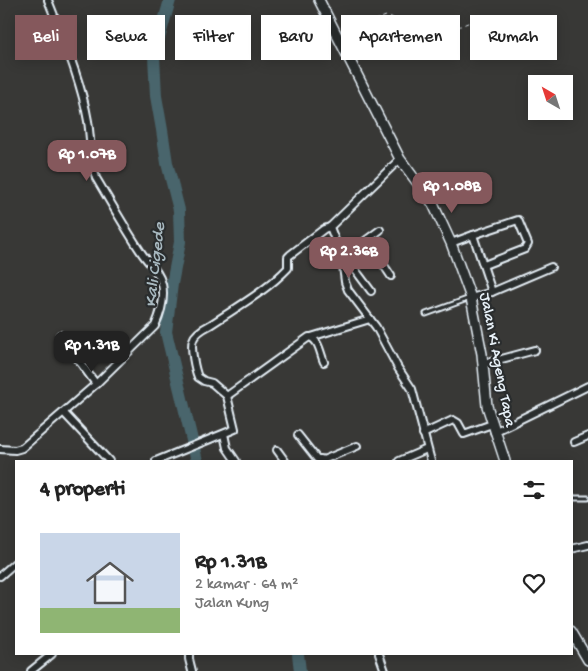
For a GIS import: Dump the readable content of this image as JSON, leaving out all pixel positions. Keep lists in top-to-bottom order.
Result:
{
  "streets": {
    "street": ["Jalan Ki Ageng Tapa"]
  },
  "water": ["Kali Cigede"],
  "north": "top left",
  "page": {
    "chip": [
      "Beli",
      "Sewa",
      "Filter",
      "Baru",
      "Apartemen",
      "Rumah"
    ],
    "price": [
      "Rp 1.07B",
      "Rp 1.08B",
      "Rp 2.36B",
      "Rp 1.31B"
    ],
    "heading": "4 properti",
    "list": [
      {
        "name": "Rp 1.31B",
        "note": "2 kamar · 64 m² · Jalan Kung"
      }
    ]
  }
}
